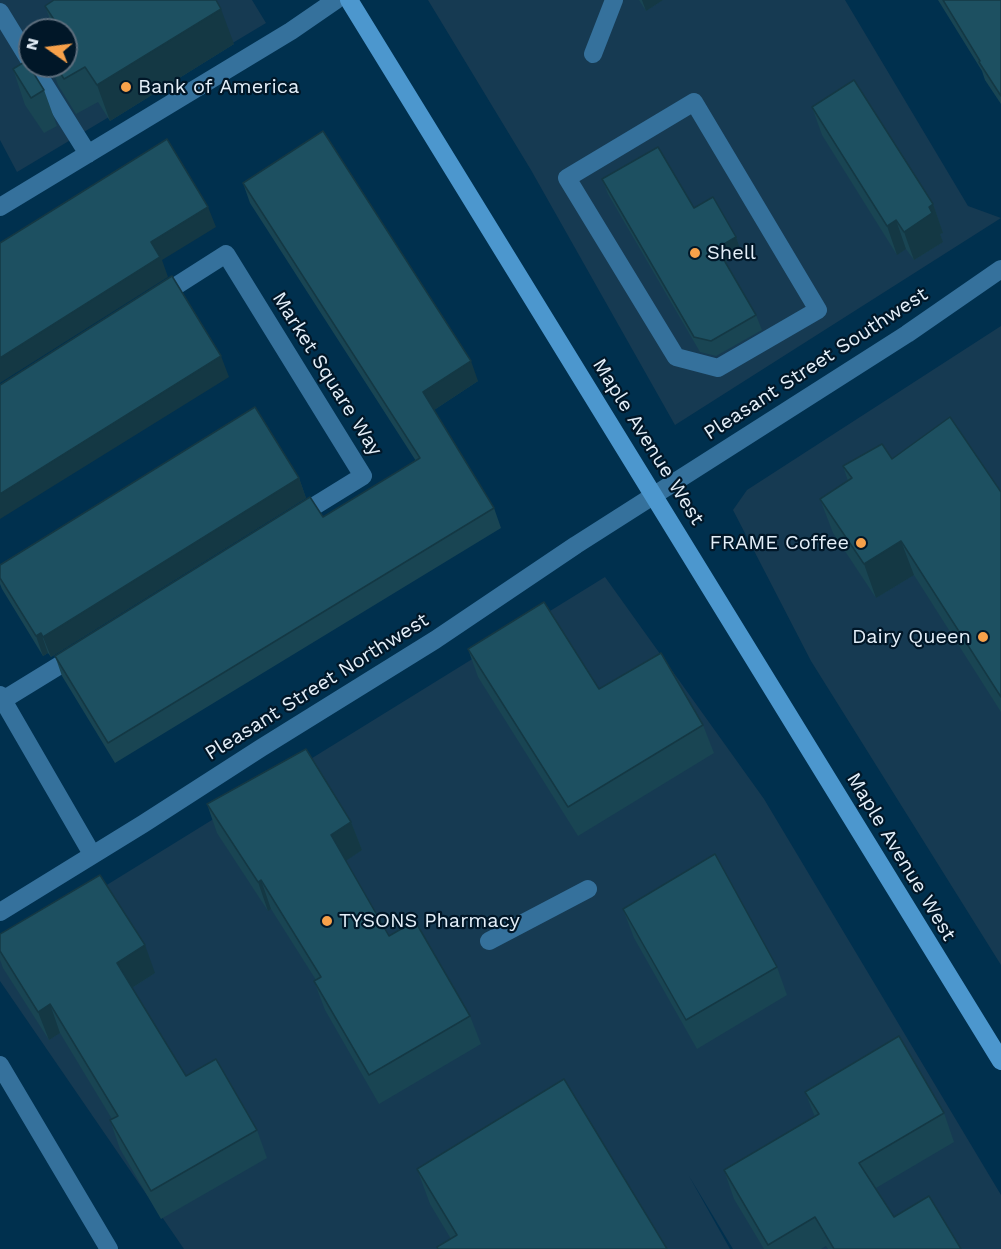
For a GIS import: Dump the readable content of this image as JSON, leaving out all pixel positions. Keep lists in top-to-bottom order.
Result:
{
  "streets": {
    "main road": ["Maple Avenue West"],
    "street": ["Pleasant Street Southwest", "Market Square Way", "Pleasant Street Northwest"]
  },
  "crossings": [
    ["Pleasant Street Southwest", "Maple Avenue West"],
    ["Pleasant Street Southwest", "Pleasant Street Northwest"],
    ["Maple Avenue West", "Pleasant Street Northwest"]
  ],
  "places": [
    "Bank of America",
    "Shell",
    "FRAME Coffee",
    "Dairy Queen",
    "TYSONS Pharmacy"
  ],
  "north": "left"
}
